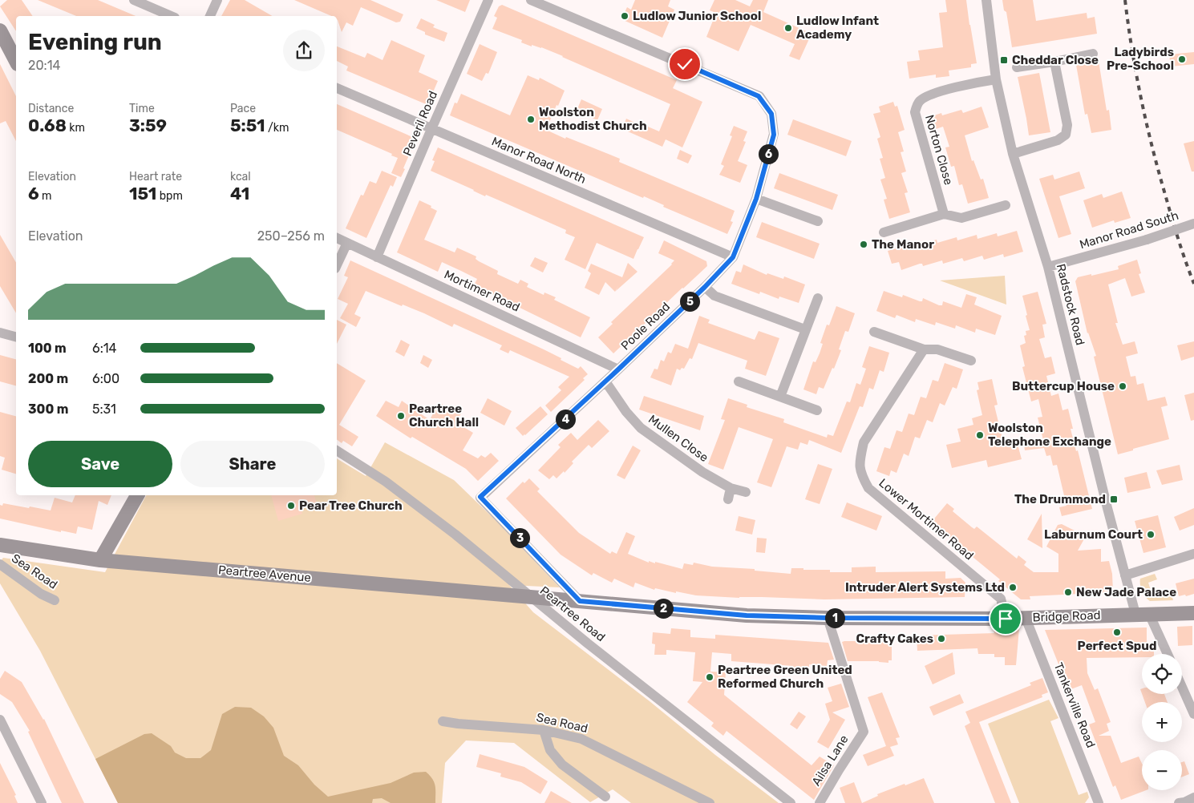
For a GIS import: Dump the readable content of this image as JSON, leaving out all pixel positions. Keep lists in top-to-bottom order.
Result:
{
  "streets": {
    "street": [
      "Peveril Road",
      "Norton Close",
      "Manor Road North",
      "Manor Road South",
      "Mortimer Road",
      "Radstock Road",
      "Poole Road",
      "Mullen Close",
      "Lower Mortimer Road",
      "Sea Road",
      "Peartree Avenue",
      "Peartree Road",
      "Bridge Road",
      "Tankerville Road",
      "Ailsa Lane"
    ]
  },
  "crossings": [
    ["Peveril Road", "Manor Road North"],
    ["Peveril Road", "Mortimer Road"],
    ["Norton Close", "Radstock Road"],
    ["Manor Road North", "Poole Road"],
    ["Manor Road South", "Radstock Road"],
    ["Mortimer Road", "Poole Road"],
    ["Radstock Road", "Bridge Road"],
    ["Poole Road", "Mullen Close"],
    ["Poole Road", "Bridge Road"],
    ["Lower Mortimer Road", "Bridge Road"],
    ["Peartree Avenue", "Peartree Road"],
    ["Peartree Avenue", "Bridge Road"],
    ["Peartree Road", "Bridge Road"],
    ["Bridge Road", "Tankerville Road"],
    ["Bridge Road", "Ailsa Lane"]
  ],
  "places": {
    "other": [
      "Ludlow Junior School",
      "Ludlow Infant Academy",
      "Ladybirds Pre-School",
      "Woolston Methodist Church",
      "The Manor",
      "Buttercup House",
      "Peartree Church Hall",
      "Woolston Telephone Exchange",
      "Pear Tree Church",
      "Laburnum Court",
      "Intruder Alert Systems Ltd",
      "New Jade Palace",
      "Perfect Spud",
      "Crafty Cakes",
      "Peartree Green United Reformed Church"
    ],
    "transit": ["Cheddar Close", "The Drummond"]
  },
  "page": {
    "heading": ["Evening run", "20:14"],
    "stats": [
      ["Distance", "0.68 km"],
      ["Time", "3:59"],
      ["Pace", "5:51 /km"],
      ["Elevation", "6 m"],
      ["Heart rate", "151 bpm"],
      ["kcal", "41"]
    ],
    "pins": [
      "6",
      "5",
      "4",
      "3",
      "2",
      "1"
    ],
    "chart": ["Elevation", "250–256 m"],
    "list": [
      {
        "name": "100 m",
        "note": "6:14"
      },
      {
        "name": "200 m",
        "note": "6:00"
      },
      {
        "name": "300 m",
        "note": "5:31"
      }
    ],
    "buttons": ["Save", "Share"],
    "map_buttons": ["+", "−"]
  }
}
